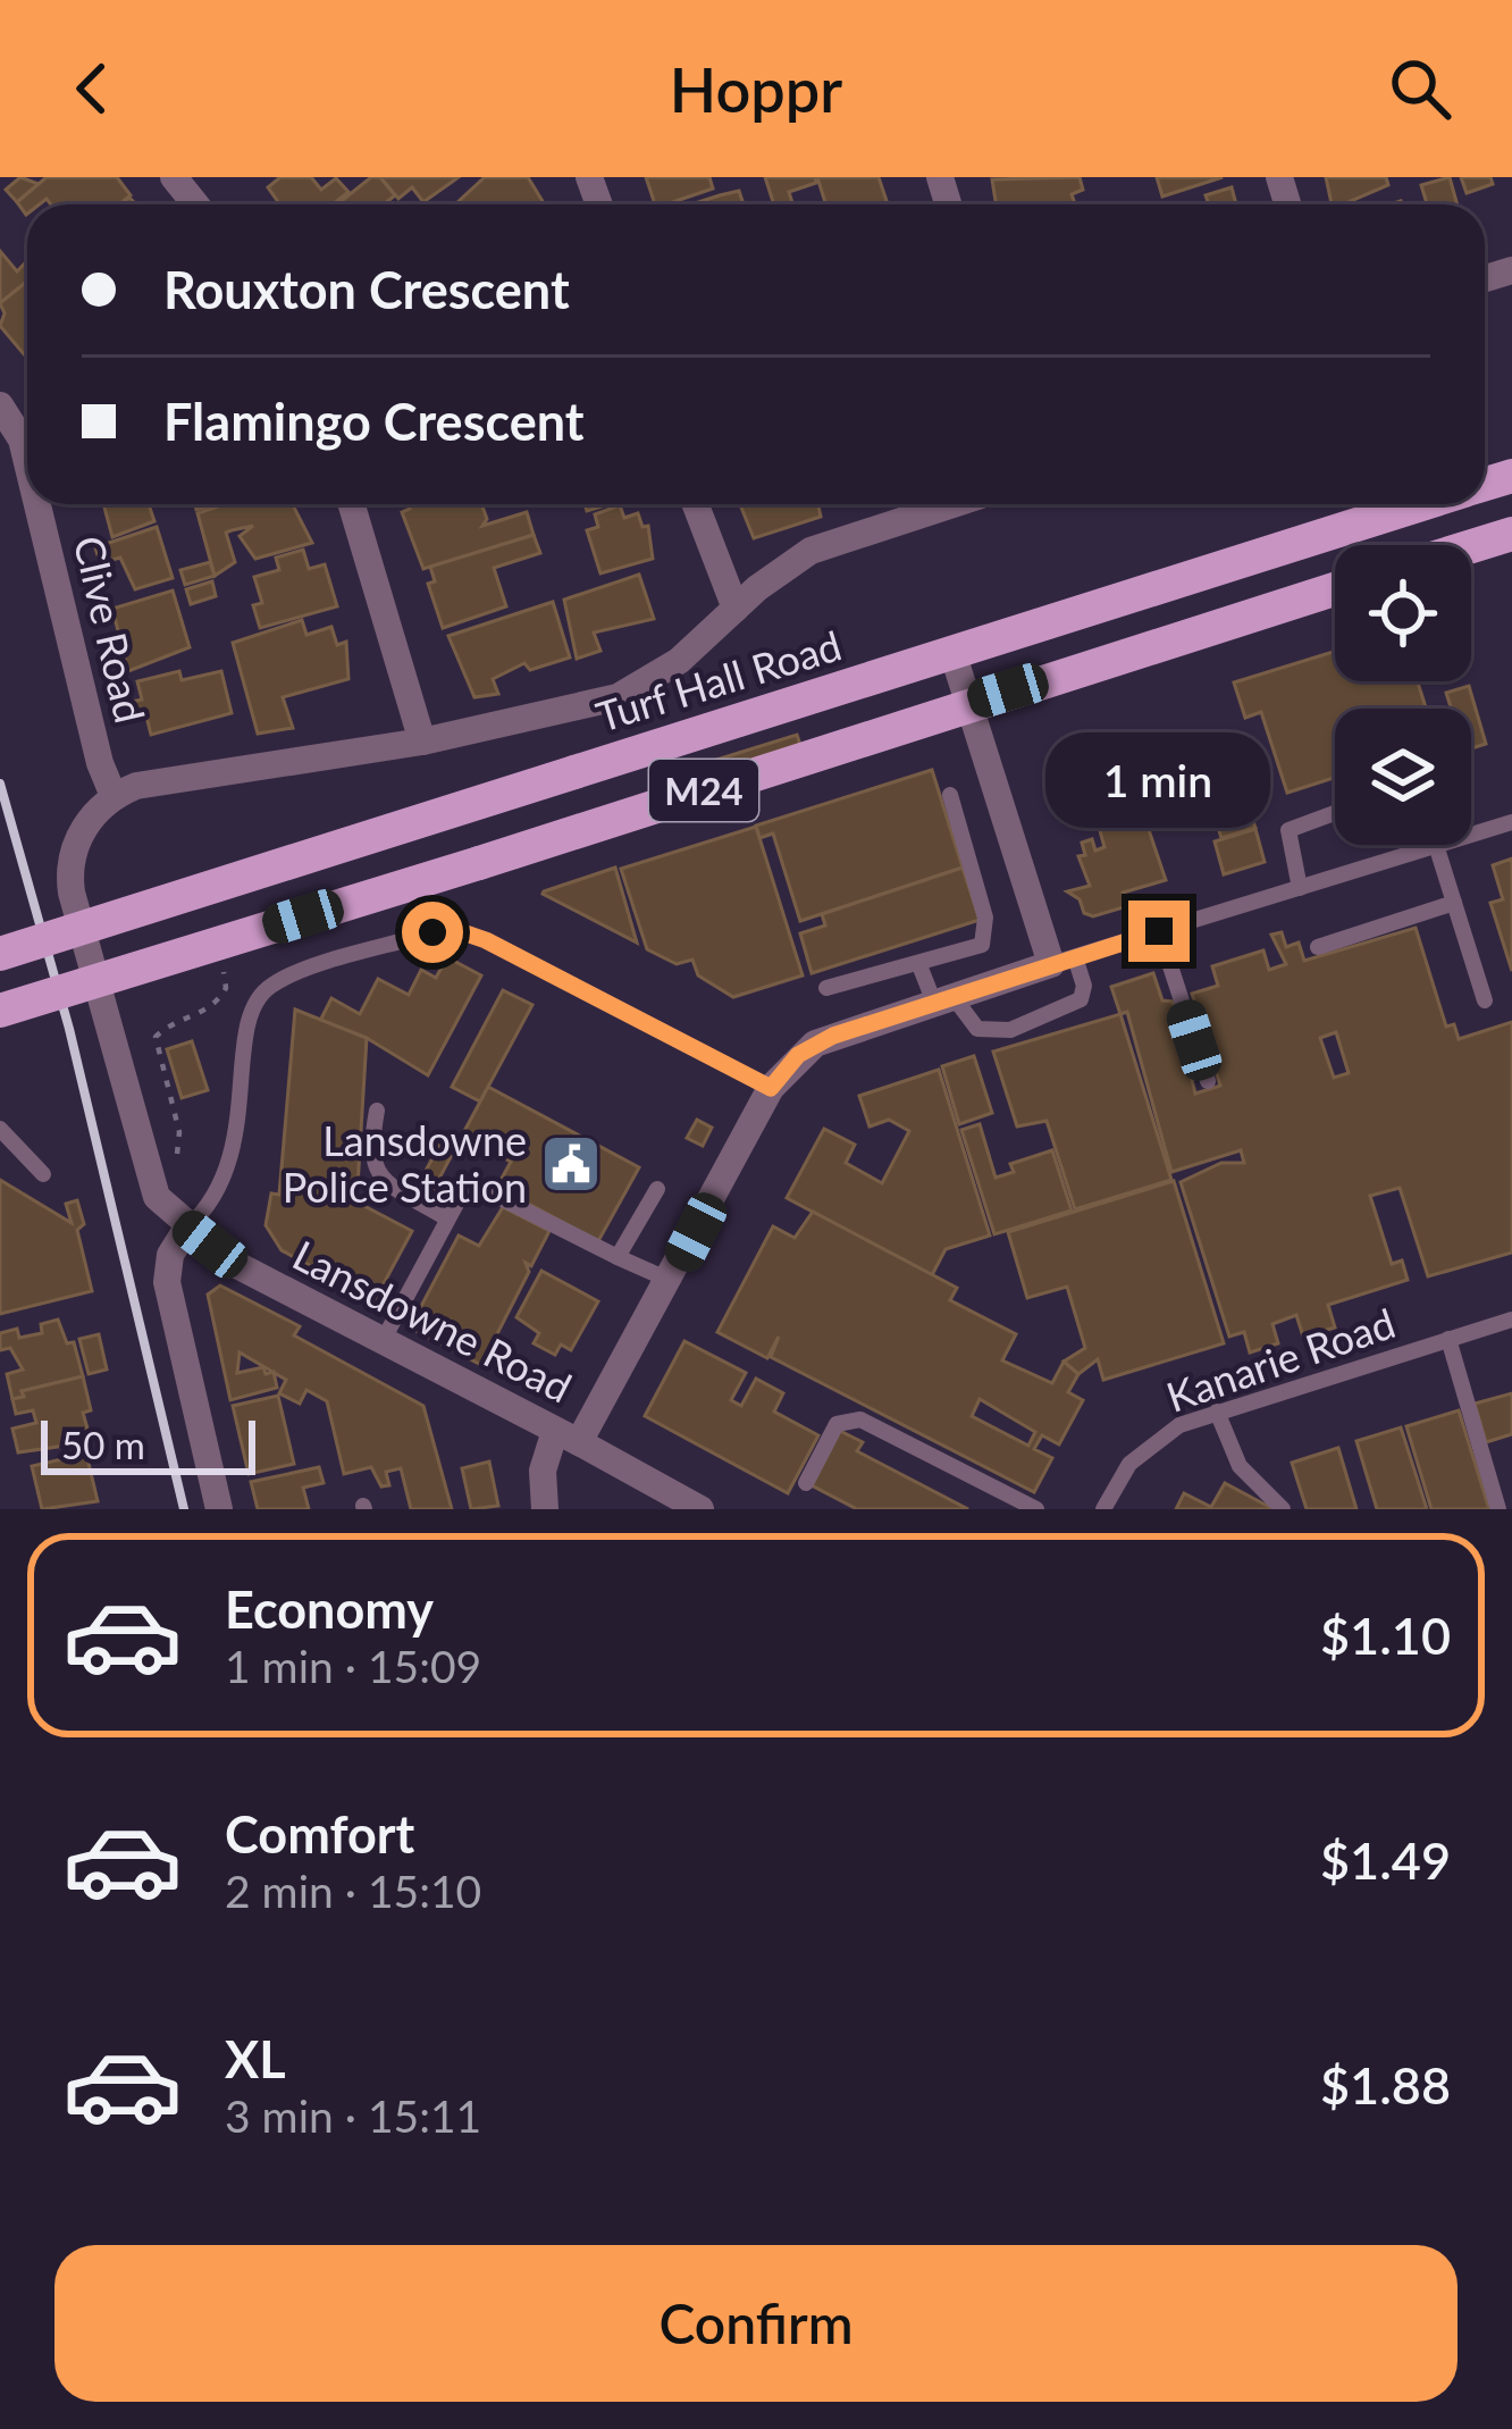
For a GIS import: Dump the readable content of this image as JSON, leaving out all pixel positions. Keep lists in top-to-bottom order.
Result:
{
  "streets": {
    "main road": ["Turf Hall Road", "M24"],
    "street": ["Clive Road", "Lansdowne Road"],
    "lane": ["Kanarie Road"]
  },
  "crossings": [
    ["Clive Road", "Turf Hall Road"],
    ["Clive Road", "Lansdowne Road"],
    ["Turf Hall Road", "Lansdowne Road"]
  ],
  "places": {
    "public building": ["Lansdowne Police Station"]
  },
  "scale_bar": "50 m",
  "page": {
    "header": "Hoppr",
    "banner": ["Rouxton Crescent", "Flamingo Crescent"],
    "bubble": "1 min",
    "scale": "50 m",
    "list": [
      {
        "name": "Economy",
        "note": "1 min · 15:09",
        "value": "$1.10"
      },
      {
        "name": "Comfort",
        "note": "2 min · 15:10",
        "value": "$1.49"
      },
      {
        "name": "XL",
        "note": "3 min · 15:11",
        "value": "$1.88"
      }
    ],
    "buttons": "Confirm"
  }
}
